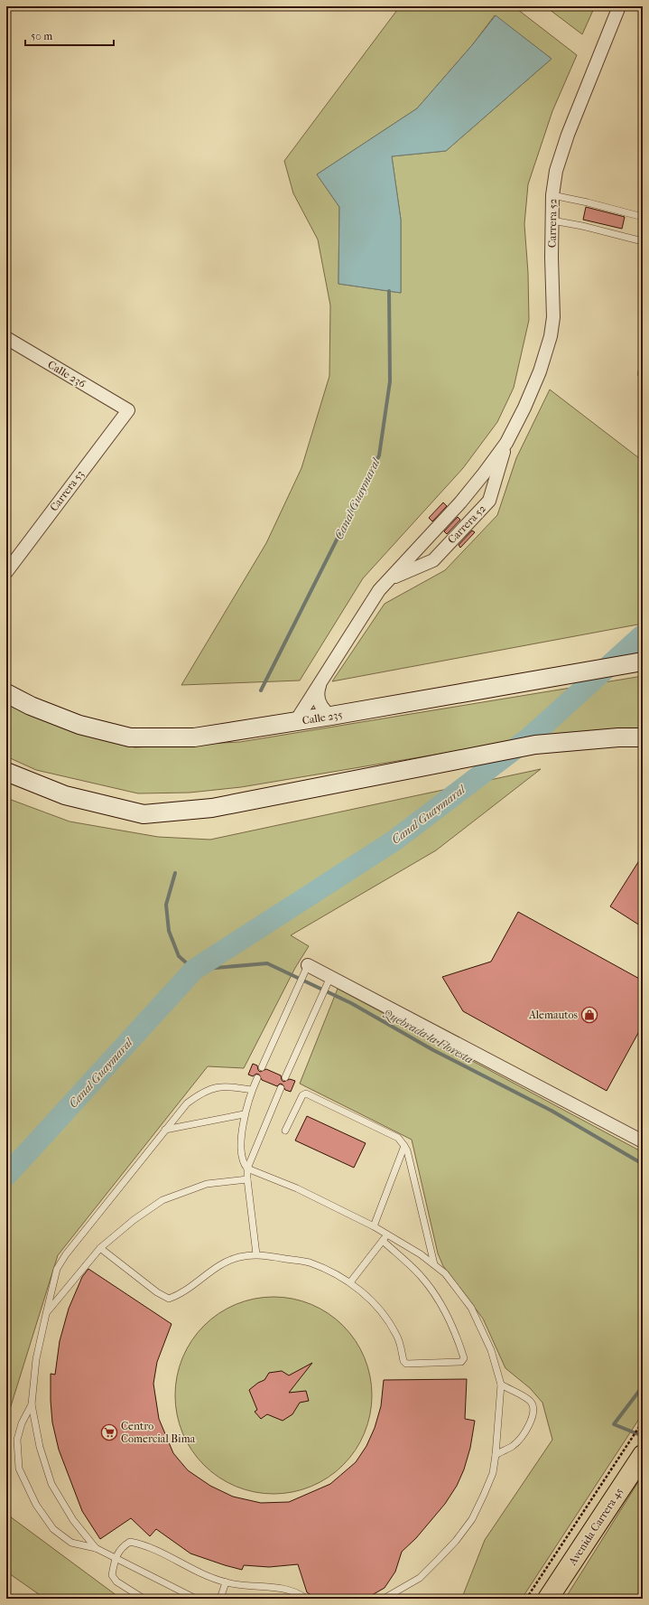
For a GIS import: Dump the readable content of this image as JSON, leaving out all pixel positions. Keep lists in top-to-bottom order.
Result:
{
  "streets": {
    "highway": ["Avenida Carrera 45"],
    "main road": ["Calle 235"],
    "street": ["Carrera 52", "Calle 236", "Carrera 53"]
  },
  "crossings": [
    ["Carrera 52", "Calle 235"],
    ["Calle 236", "Carrera 53"]
  ],
  "water": ["Canal Guaymaral", "Quebrada la Floresta"],
  "places": {
    "shop": ["Alemautos"],
    "supermarket": ["Centro Comercial Bima"]
  },
  "scale_bar": "50 m"
}
